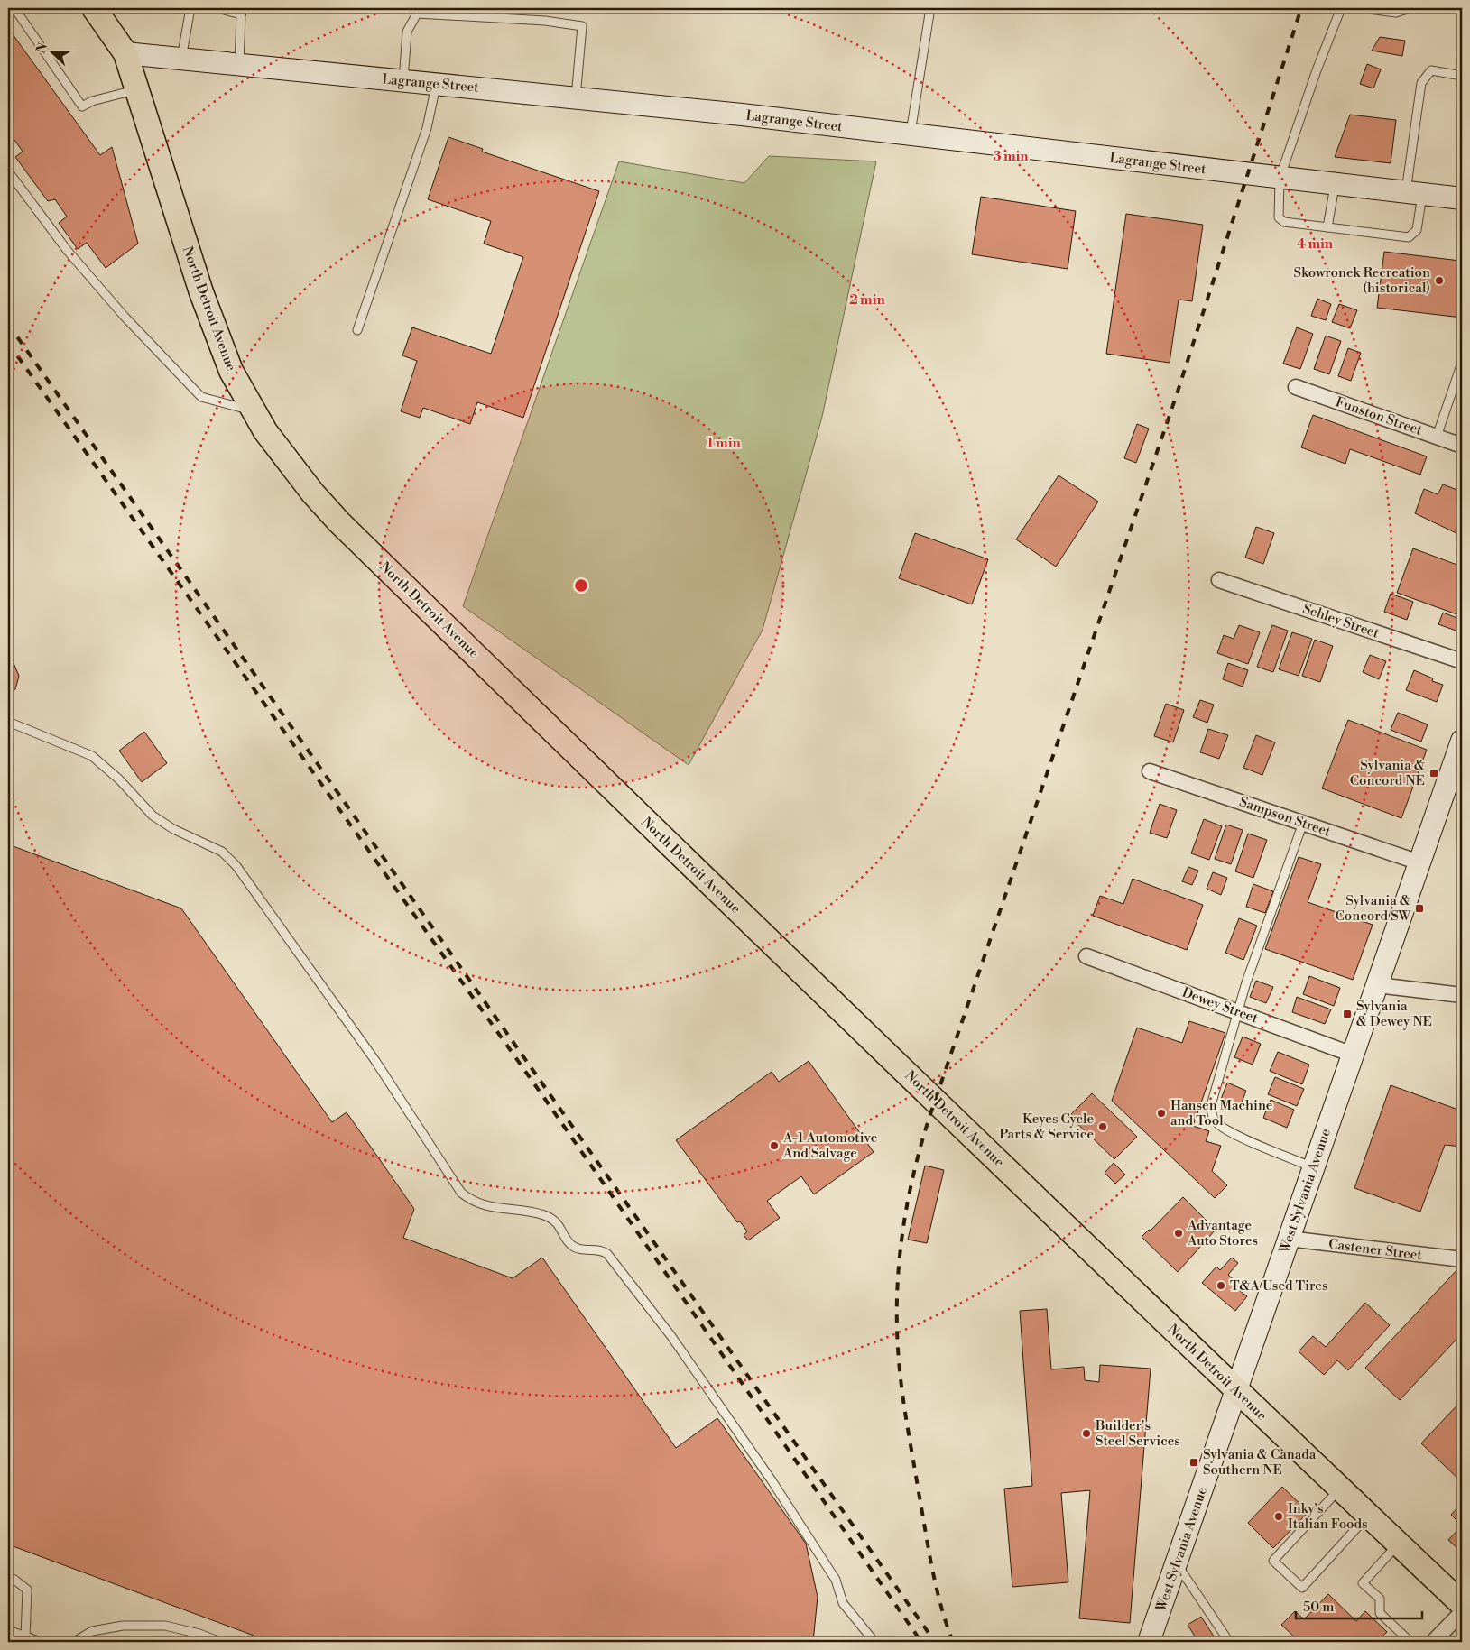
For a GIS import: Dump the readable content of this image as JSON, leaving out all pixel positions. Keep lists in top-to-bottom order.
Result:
{
  "streets": {
    "main road": ["Lagrange Street", "North Detroit Avenue", "West Sylvania Avenue"],
    "street": [
      "Funston Street",
      "Schley Street",
      "Sampson Street",
      "Dewey Street",
      "Castener Street"
    ]
  },
  "crossings": [
    ["Lagrange Street", "North Detroit Avenue"],
    ["North Detroit Avenue", "West Sylvania Avenue"],
    ["Sampson Street", "West Sylvania Avenue"],
    ["Dewey Street", "West Sylvania Avenue"],
    ["West Sylvania Avenue", "Castener Street"]
  ],
  "places": {
    "other": [
      "Skowronek Recreation (historical)",
      "Hansen Machine and Tool",
      "Keyes Cycle Parts & Service",
      "A-1 Automotive And Salvage",
      "Advantage Auto Stores",
      "T&A Used Tires",
      "Builder's Steel Services",
      "Inky's Italian Foods"
    ],
    "transit": [
      "Sylvania & Concord NE",
      "Sylvania & Concord SW",
      "Sylvania & Dewey NE",
      "Sylvania & Canada Southern NE"
    ]
  },
  "scale_bar": "50 m",
  "north": "left",
  "rings": [
    "3 min",
    "4 min",
    "2 min",
    "1 min"
  ]
}
